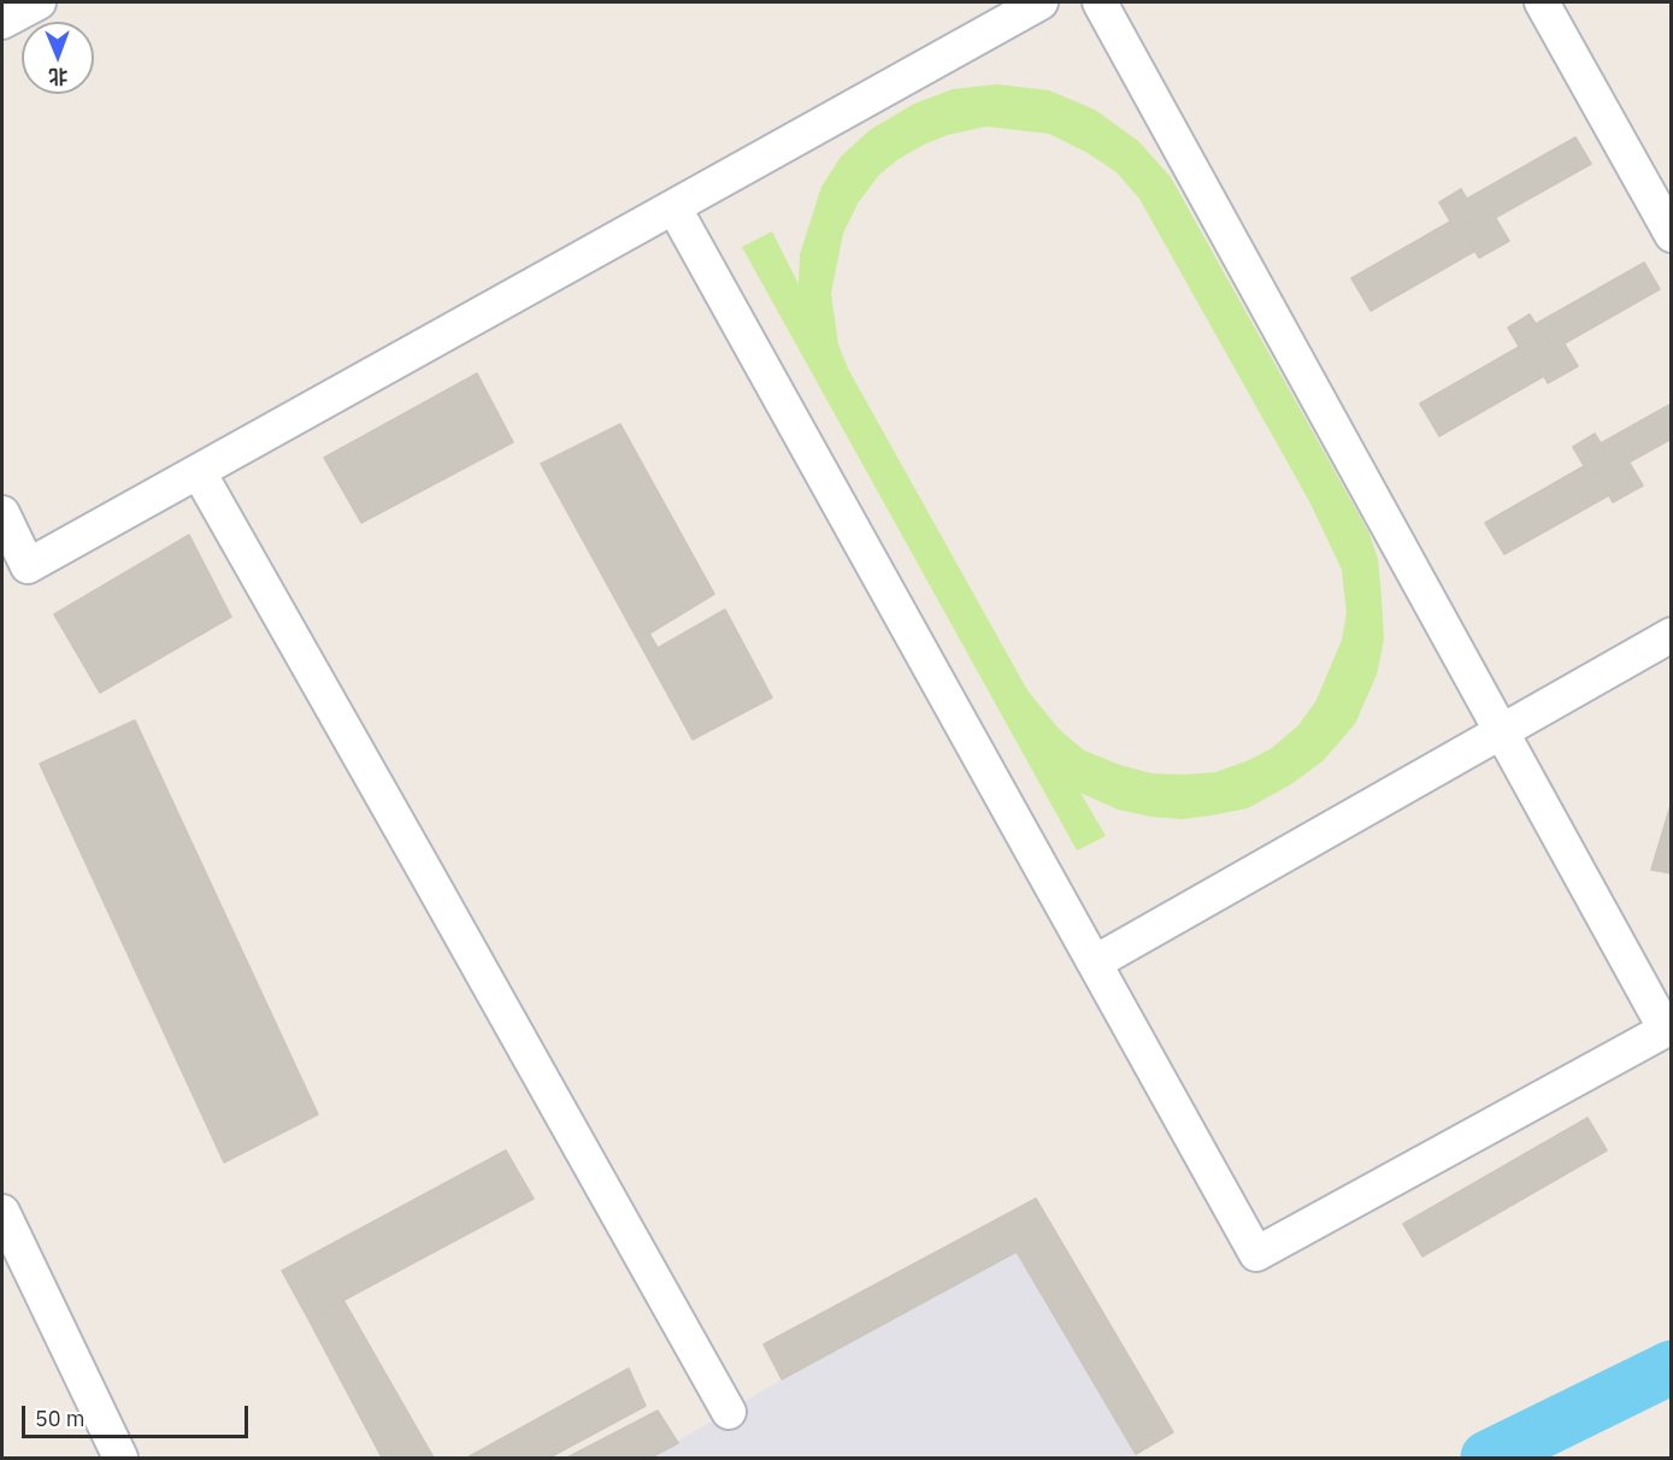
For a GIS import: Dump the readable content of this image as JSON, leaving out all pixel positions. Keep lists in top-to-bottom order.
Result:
{
  "scale_bar": "50 m",
  "north": "bottom"
}
